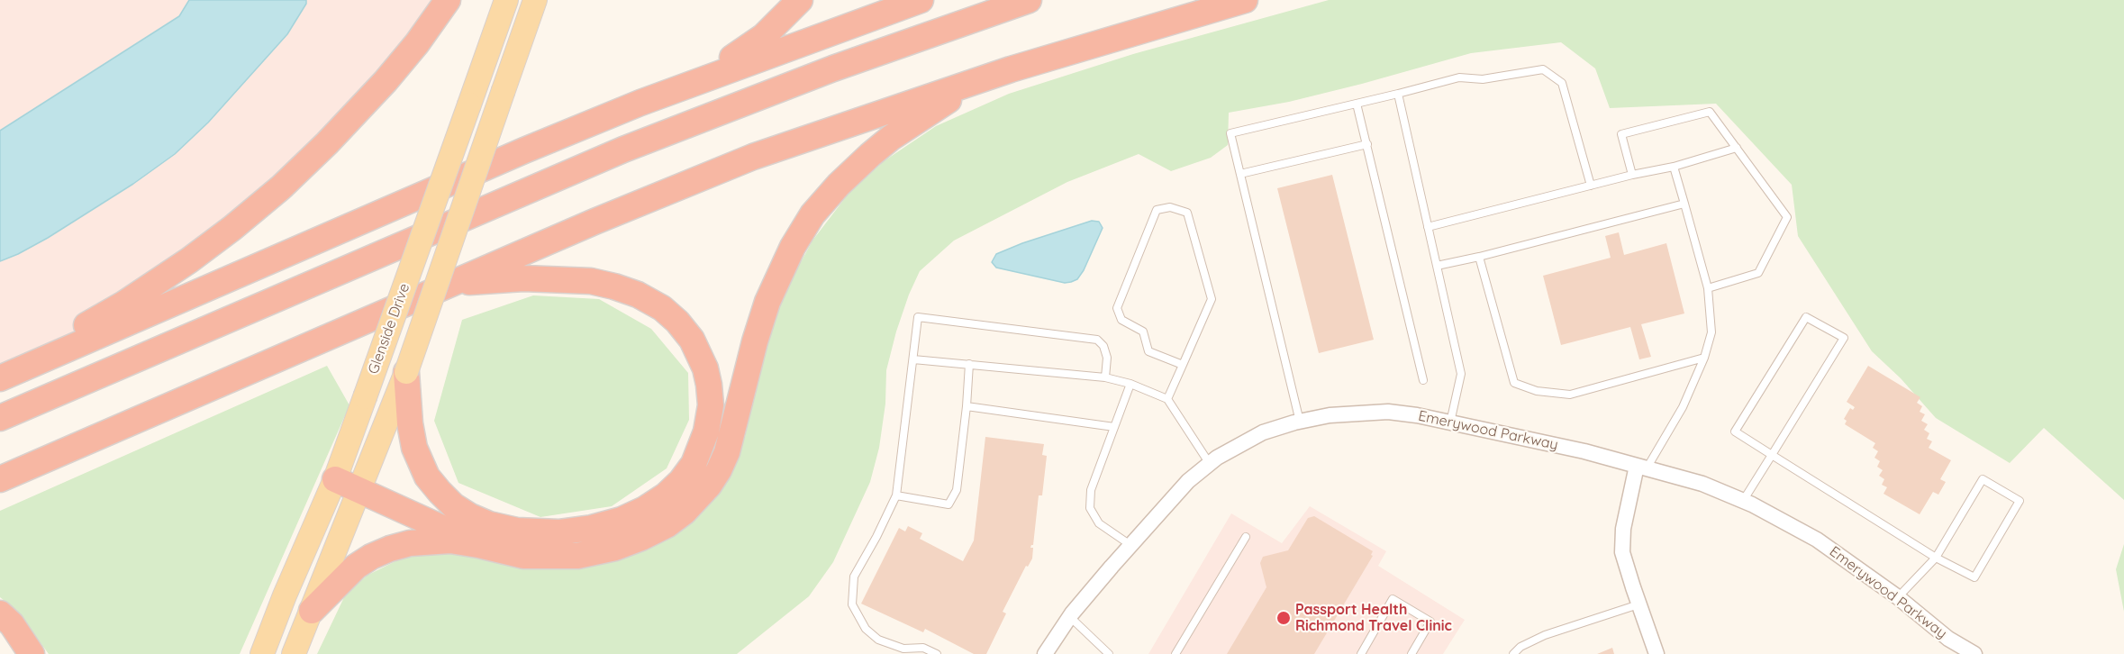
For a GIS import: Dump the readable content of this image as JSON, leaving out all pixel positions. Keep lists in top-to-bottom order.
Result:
{
  "streets": {
    "main road": ["Glenside Drive"],
    "street": ["Emerywood Parkway"]
  },
  "places": ["Passport Health Richmond Travel Clinic"]
}
